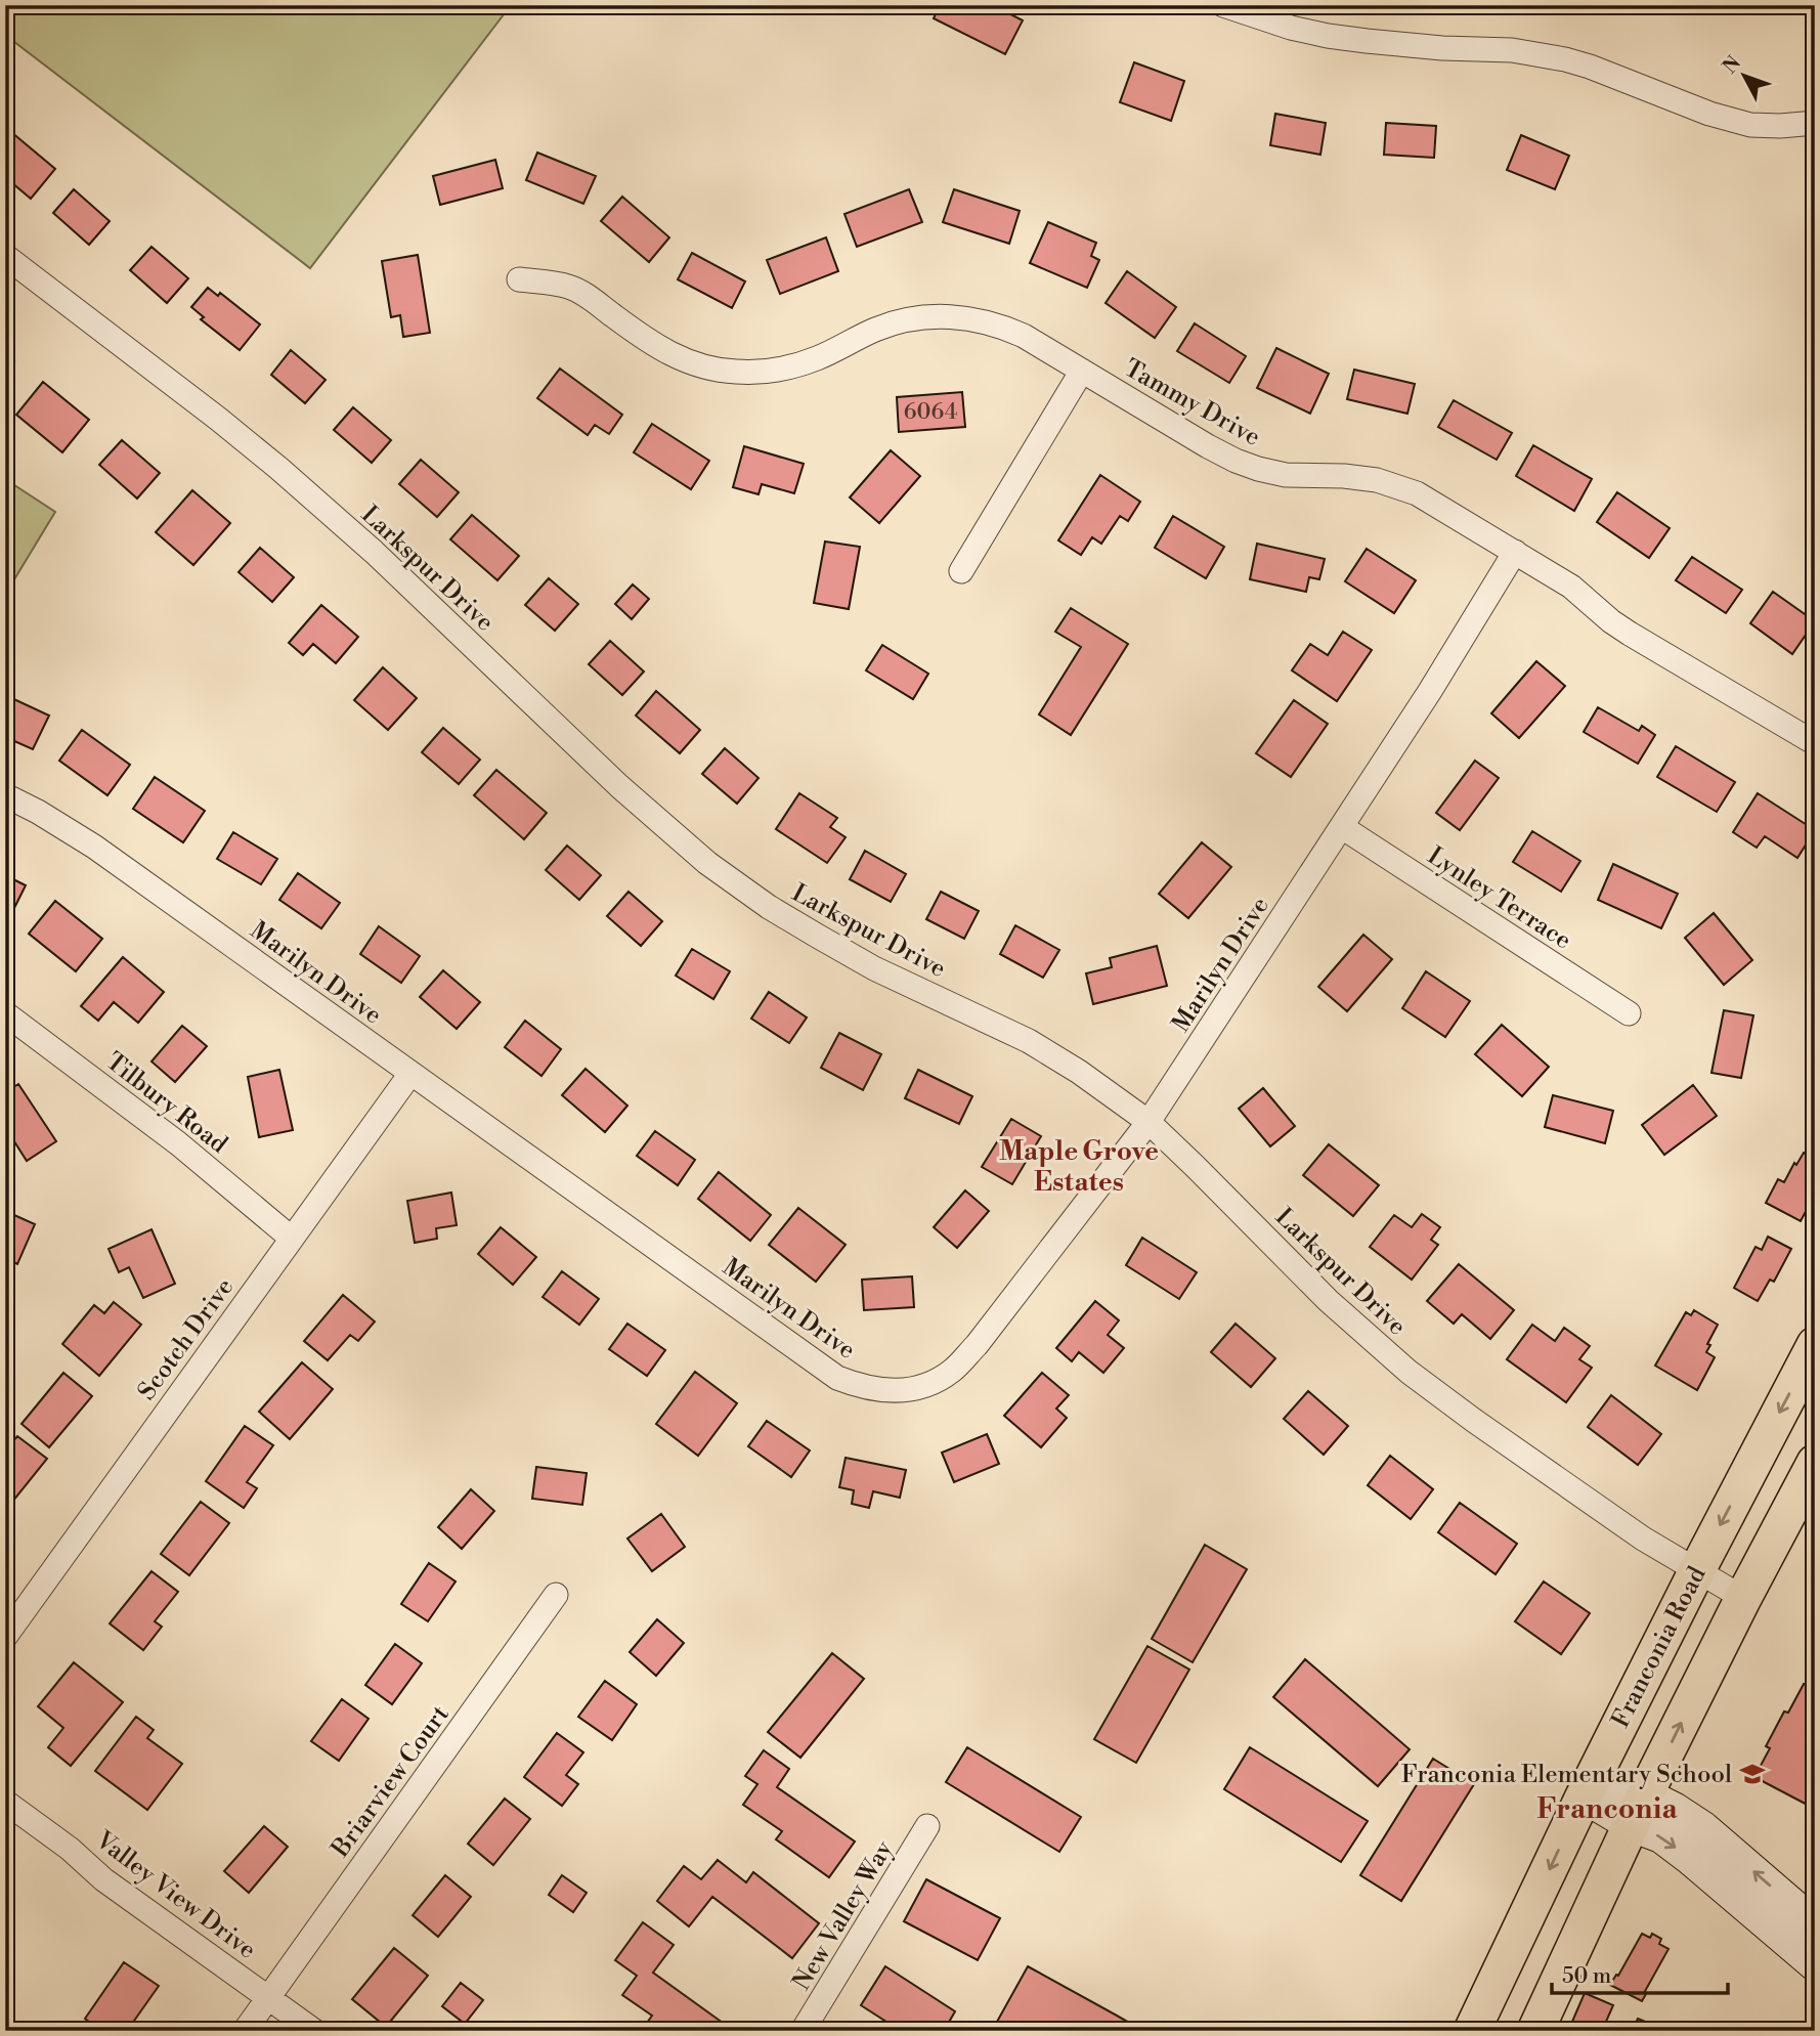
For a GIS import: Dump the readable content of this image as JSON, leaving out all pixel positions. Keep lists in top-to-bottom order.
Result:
{
  "streets": {
    "main road": ["Franconia Road"],
    "street": [
      "Tammy Drive",
      "Larkspur Drive",
      "Lynley Terrace",
      "Marilyn Drive",
      "Tilbury Road",
      "Scotch Drive",
      "Briarview Court",
      "Valley View Drive",
      "New Valley Way"
    ]
  },
  "crossings": [
    ["Tammy Drive", "Marilyn Drive"],
    ["Larkspur Drive", "Marilyn Drive"],
    ["Larkspur Drive", "Franconia Road"],
    ["Lynley Terrace", "Marilyn Drive"],
    ["Marilyn Drive", "Scotch Drive"],
    ["Tilbury Road", "Scotch Drive"],
    ["Briarview Court", "Valley View Drive"]
  ],
  "districts": ["Maple Grove Estates", "Franconia"],
  "places": {
    "school or university": ["Franconia Elementary School"]
  },
  "house_numbers": ["6064"],
  "scale_bar": "50 m",
  "north": "top left"
}
